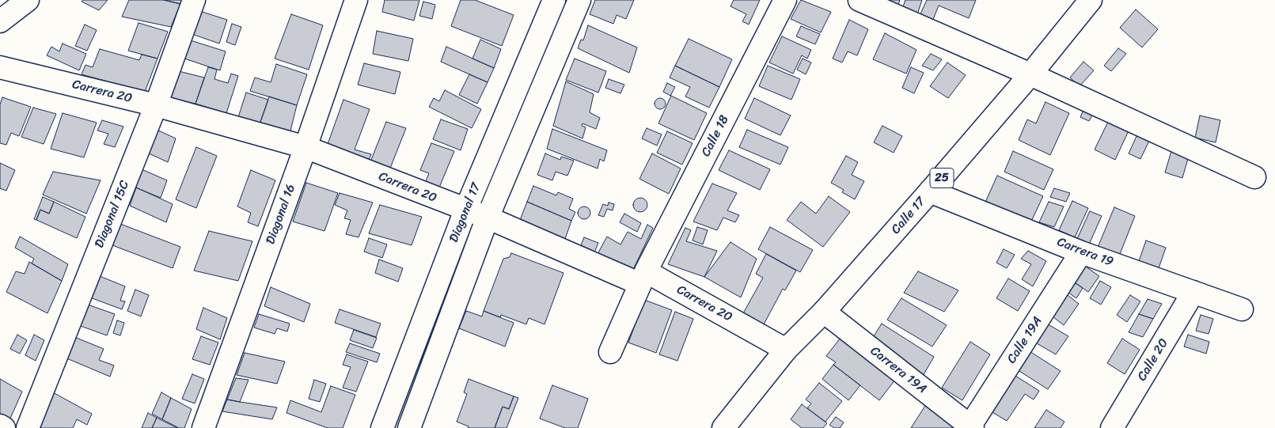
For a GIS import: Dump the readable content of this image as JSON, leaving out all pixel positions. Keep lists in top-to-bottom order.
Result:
{
  "streets": {
    "main road": [
      "Carrera 20",
      "Calle 18",
      "25",
      "Diagonal 17",
      "Diagonal 15C",
      "Diagonal 16",
      "Calle 17",
      "Carrera 19",
      "Calle 19A",
      "Calle 20",
      "Carrera 19A"
    ]
  },
  "crossings": [
    ["Carrera 20", "Calle 18"],
    ["Carrera 20", "Diagonal 17"],
    ["Carrera 20", "Diagonal 15C"],
    ["Carrera 20", "Diagonal 16"],
    ["Carrera 20", "Calle 17"],
    ["Calle 17", "Carrera 19"],
    ["Calle 17", "Carrera 19A"],
    ["Carrera 19", "Calle 19A"],
    ["Carrera 19", "Calle 20"],
    ["Calle 19A", "Carrera 19A"]
  ]
}
